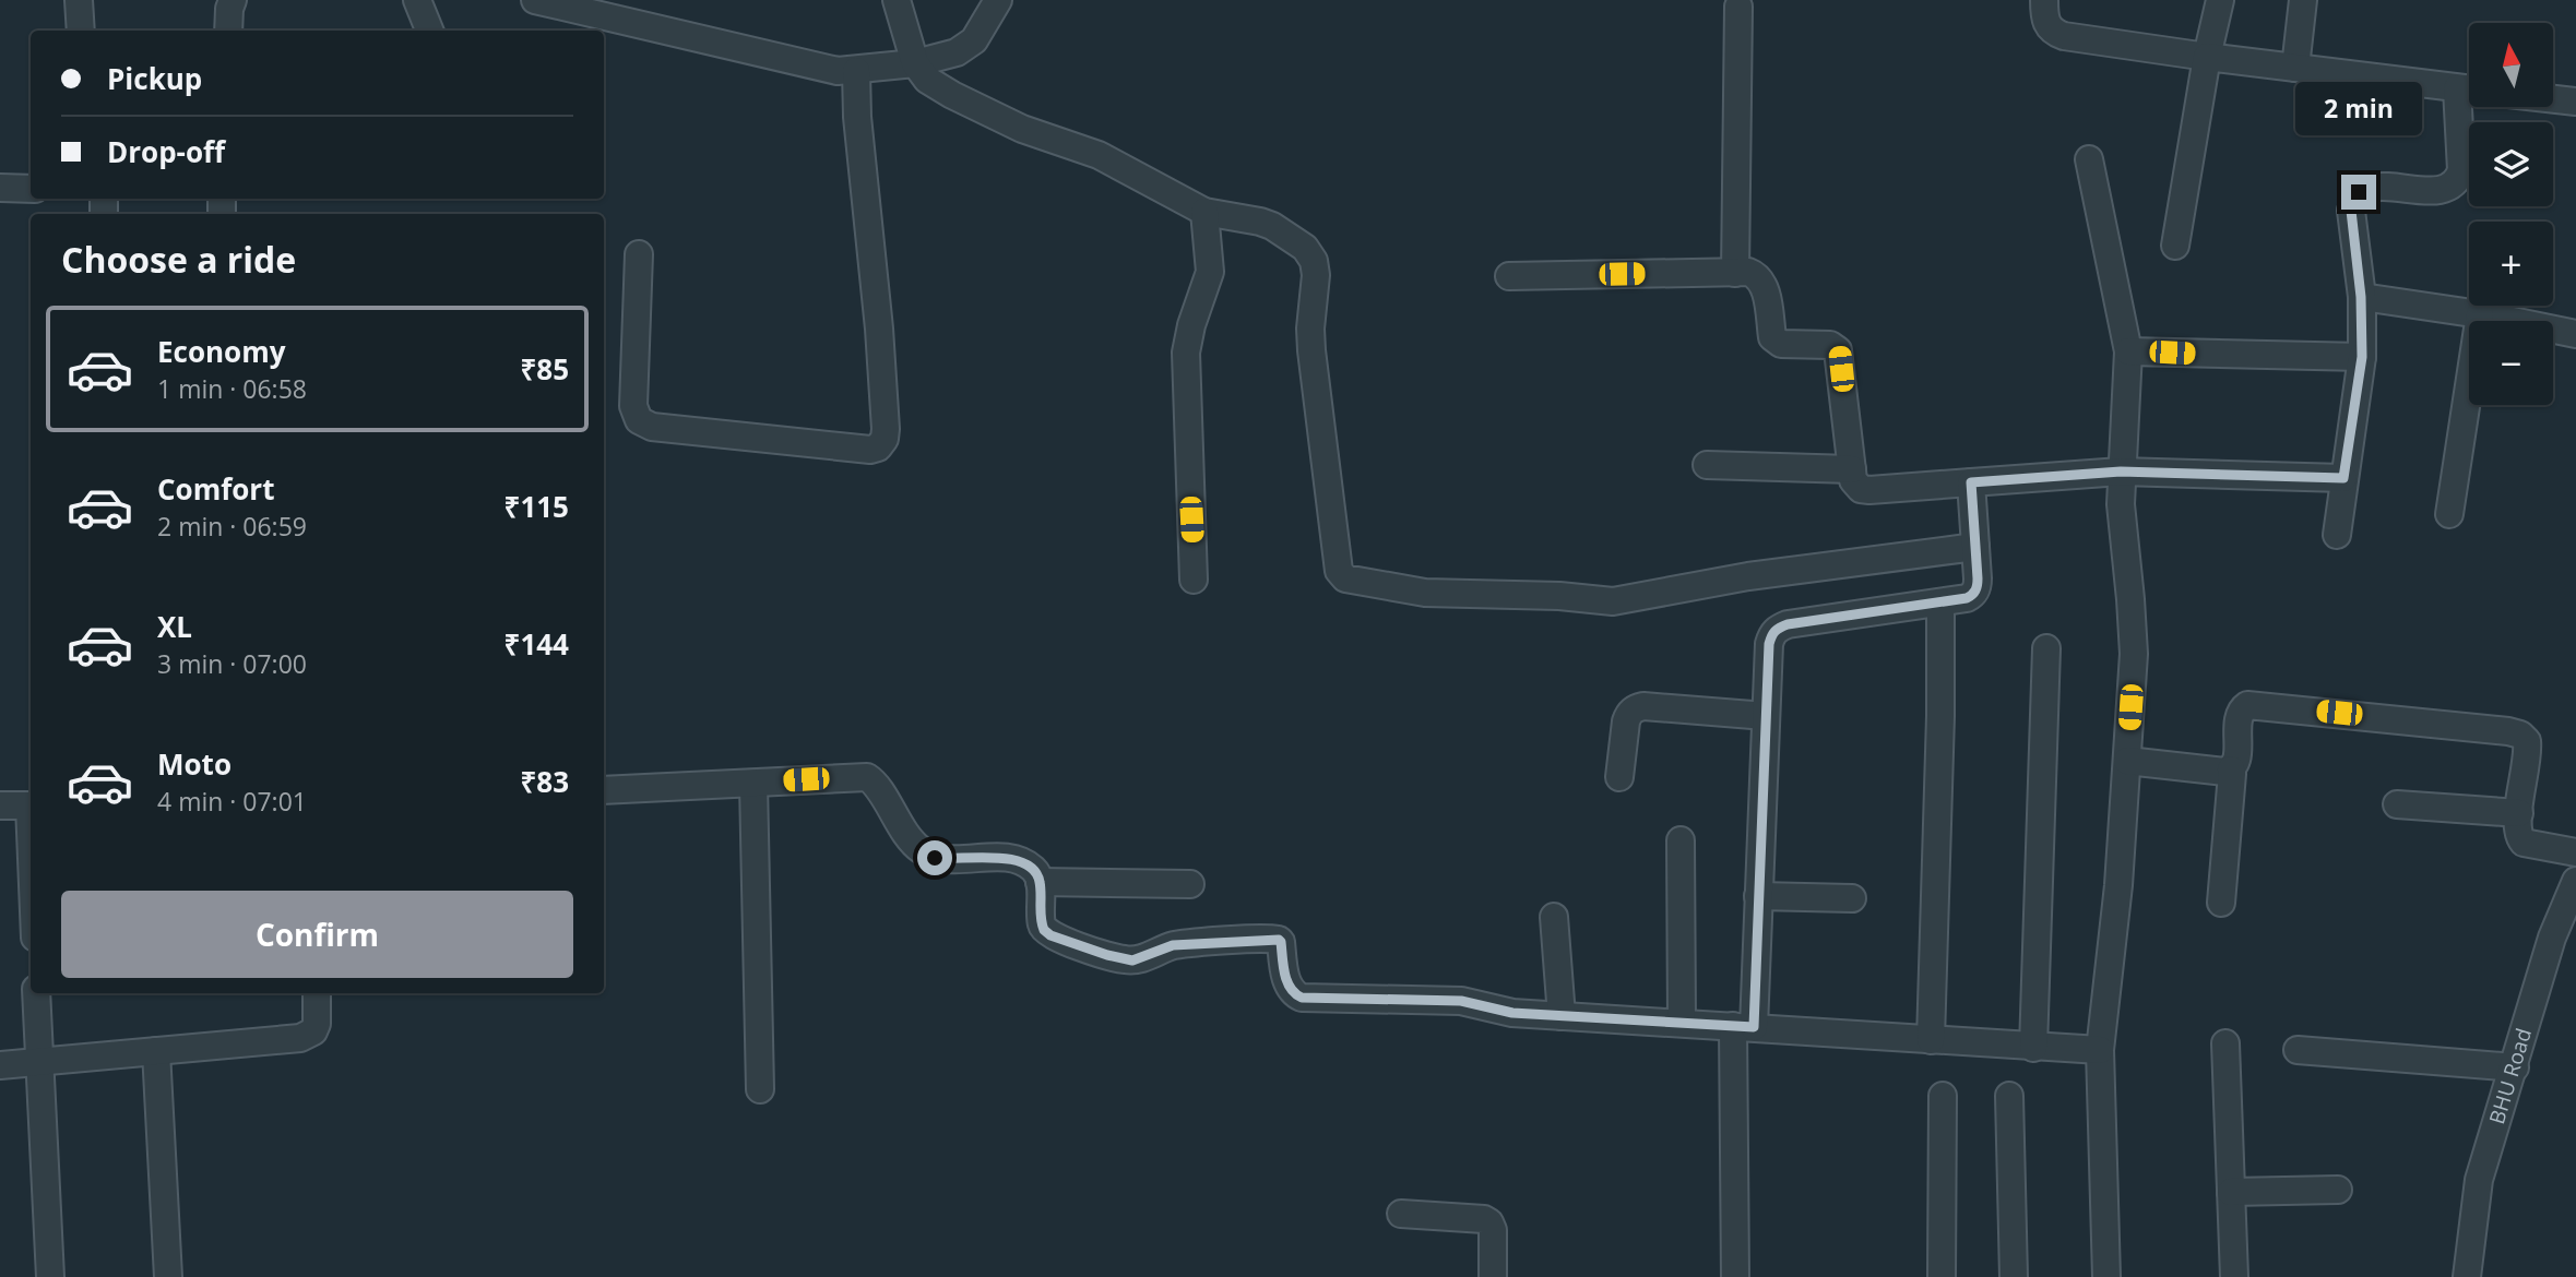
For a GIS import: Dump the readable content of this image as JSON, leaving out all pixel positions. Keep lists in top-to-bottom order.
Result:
{
  "streets": {
    "street": ["BHU Road"]
  },
  "north": "top",
  "page": {
    "map_buttons": ["+", "−"],
    "banner": ["Pickup", "Drop-off"],
    "bubble": "2 min",
    "heading": "Choose a ride",
    "list": [
      {
        "name": "Economy",
        "note": "1 min · 06:58",
        "value": "₹85"
      },
      {
        "name": "Comfort",
        "note": "2 min · 06:59",
        "value": "₹115"
      },
      {
        "name": "XL",
        "note": "3 min · 07:00",
        "value": "₹144"
      },
      {
        "name": "Moto",
        "note": "4 min · 07:01",
        "value": "₹83"
      }
    ],
    "buttons": "Confirm"
  }
}
